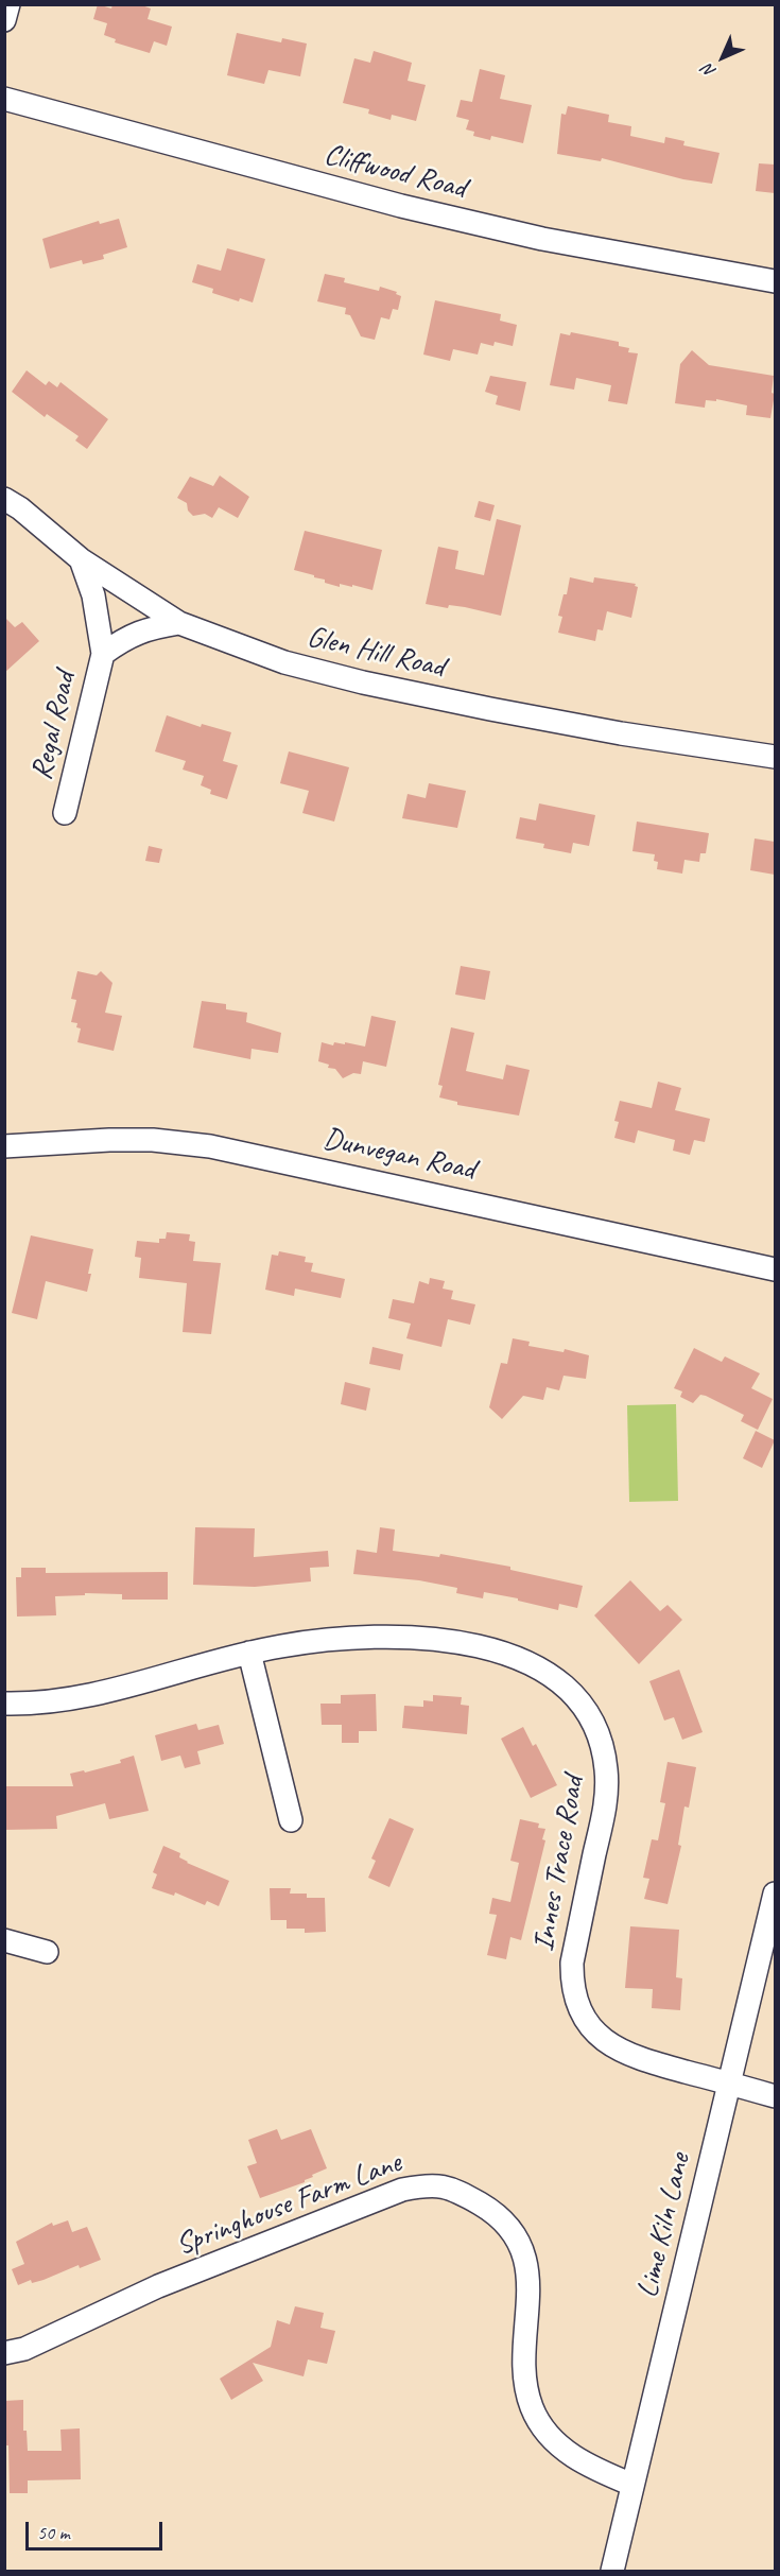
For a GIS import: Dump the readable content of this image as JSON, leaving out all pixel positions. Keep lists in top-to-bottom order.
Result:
{
  "streets": {
    "street": [
      "Cliffwood Road",
      "Glen Hill Road",
      "Regal Road",
      "Dunvegan Road",
      "Innes Trace Road",
      "Springhouse Farm Lane",
      "Lime Kiln Lane"
    ]
  },
  "crossings": [
    ["Glen Hill Road", "Regal Road"],
    ["Innes Trace Road", "Lime Kiln Lane"],
    ["Springhouse Farm Lane", "Lime Kiln Lane"]
  ],
  "scale_bar": "50 m",
  "north": "bottom left"
}
